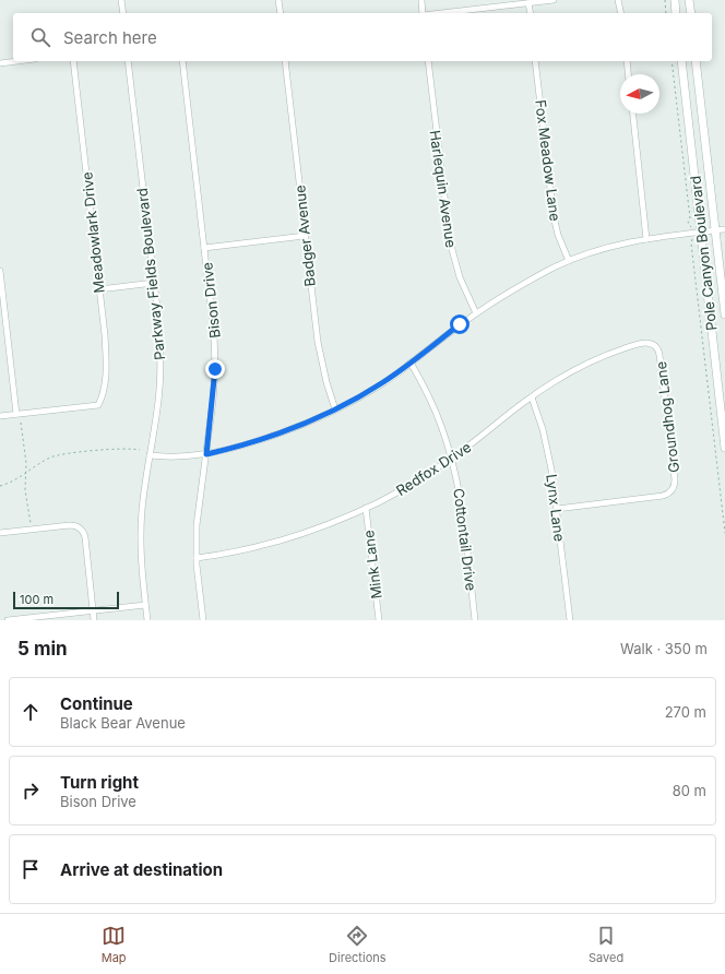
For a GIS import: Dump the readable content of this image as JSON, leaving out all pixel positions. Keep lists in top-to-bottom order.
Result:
{
  "streets": {
    "street": [
      "Fox Meadow Lane",
      "Harlequin Avenue",
      "Meadowlark Drive",
      "Badger Avenue",
      "Pole Canyon Boulevard",
      "Parkway Fields Boulevard",
      "Bison Drive",
      "Groundhog Lane",
      "Redfox Drive",
      "Lynx Lane",
      "Cottontail Drive",
      "Mink Lane"
    ]
  },
  "crossings": [
    ["Bison Drive", "Redfox Drive"],
    ["Groundhog Lane", "Redfox Drive"],
    ["Groundhog Lane", "Lynx Lane"],
    ["Redfox Drive", "Lynx Lane"],
    ["Redfox Drive", "Cottontail Drive"],
    ["Redfox Drive", "Mink Lane"]
  ],
  "scale_bar": "100 m",
  "north": "left",
  "page": {
    "search": "Search here",
    "scale": "100 m",
    "heading": ["5 min", "Walk · 350 m"],
    "list": [
      ["Continue", "Black Bear Avenue", "270 m"],
      ["Turn right", "Bison Drive", "80 m"],
      "Arrive at destination"
    ],
    "nav": ["Map", "Directions", "Saved"]
  }
}
